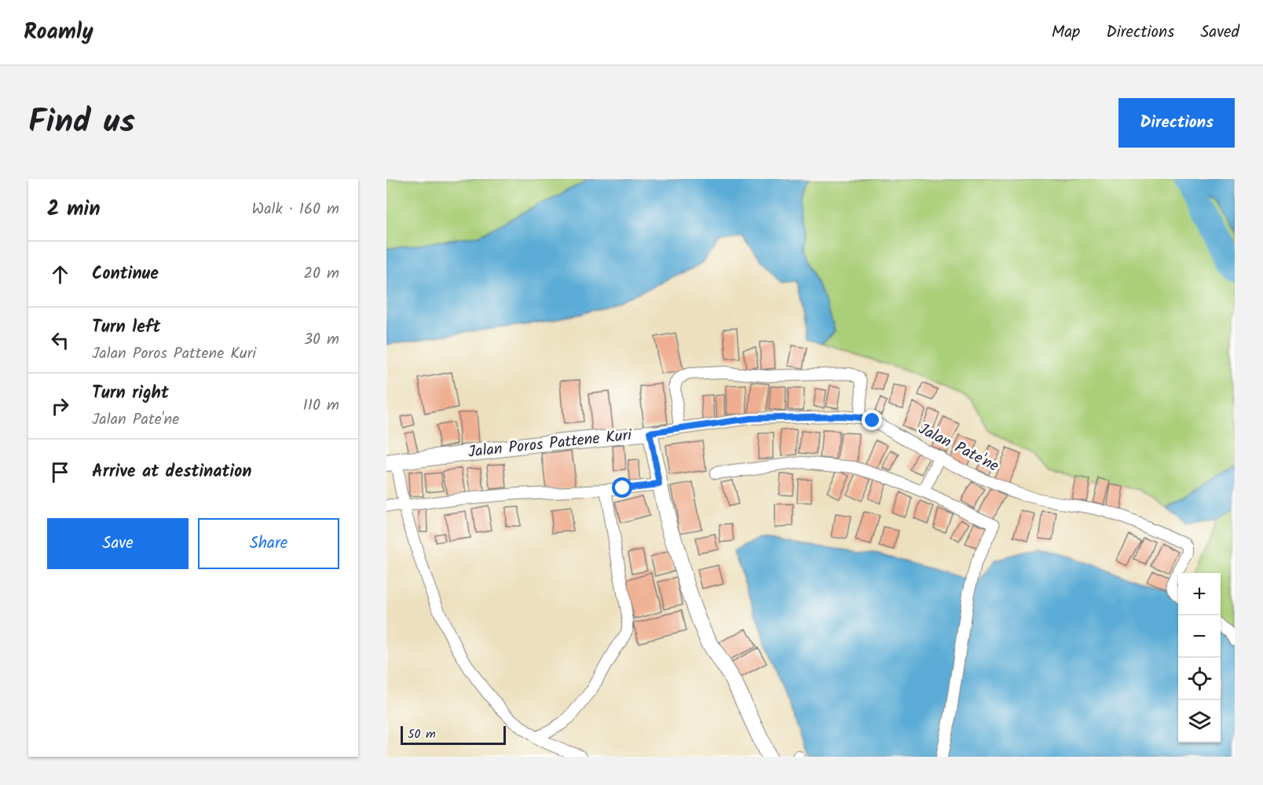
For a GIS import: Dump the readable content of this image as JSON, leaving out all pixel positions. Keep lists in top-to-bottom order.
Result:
{
  "streets": {
    "street": ["Jalan Poros Pattene Kuri", "Jalan Pate'ne"]
  },
  "crossings": [
    ["Jalan Poros Pattene Kuri", "Jalan Pate'ne"]
  ],
  "scale_bar": "50 m",
  "page": {
    "header": "Roamly",
    "nav": ["Map", "Directions", "Saved"],
    "title": "Find us",
    "buttons": [
      "Directions",
      ["Save", "Share"]
    ],
    "heading": ["2 min", "Walk · 160 m"],
    "list": [
      ["Continue", "20 m"],
      ["Turn left", "Jalan Poros Pattene Kuri", "30 m"],
      ["Turn right", "Jalan Pate'ne", "110 m"],
      "Arrive at destination"
    ],
    "map_buttons": ["+", "−"],
    "scale": "50 m"
  }
}
